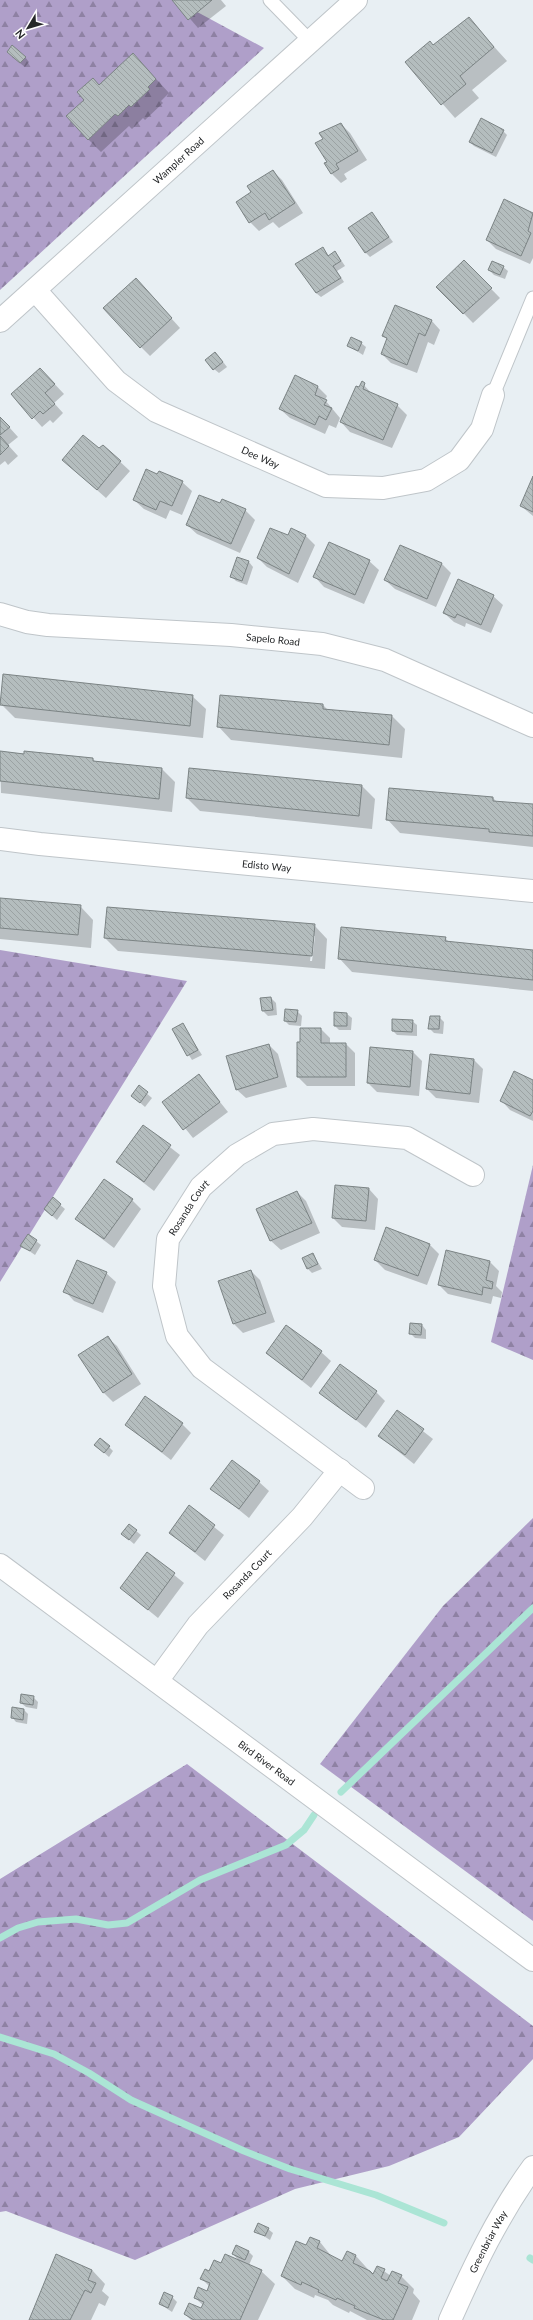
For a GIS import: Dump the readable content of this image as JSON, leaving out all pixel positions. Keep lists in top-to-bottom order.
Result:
{
  "streets": {
    "street": [
      "Wampler Road",
      "Dee Way",
      "Sapelo Road",
      "Edisto Way",
      "Rosanda Court",
      "Bird River Road",
      "Greenbriar Way"
    ]
  },
  "crossings": [
    ["Wampler Road", "Dee Way"],
    ["Rosanda Court", "Bird River Road"]
  ],
  "north": "bottom left"
}
